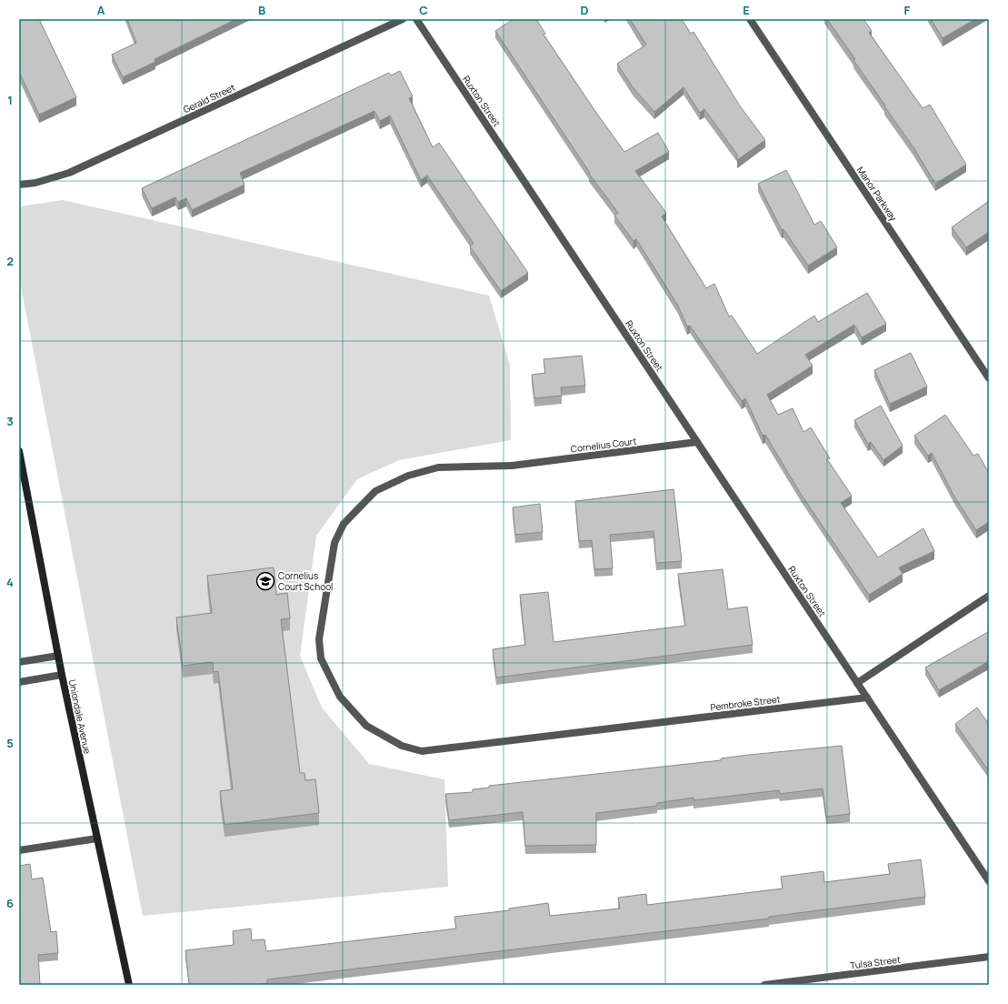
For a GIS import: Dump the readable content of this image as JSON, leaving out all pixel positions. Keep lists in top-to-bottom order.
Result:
{
  "streets": {
    "main road": ["Uniondale Avenue"],
    "street": [
      "Gerald Street",
      "Ruxton Street",
      "Manor Parkway",
      "Cornelius Court",
      "Pembroke Street",
      "Tulsa Street"
    ]
  },
  "crossings": [
    ["Ruxton Street", "Cornelius Court"],
    ["Cornelius Court", "Pembroke Street"]
  ],
  "places": {
    "school or university": ["Cornelius Court School"]
  },
  "grid": {
    "columns": [
      "A",
      "B",
      "C",
      "D",
      "E",
      "F"
    ],
    "rows": [
      "1",
      "2",
      "3",
      "4",
      "5",
      "6"
    ]
  }
}
